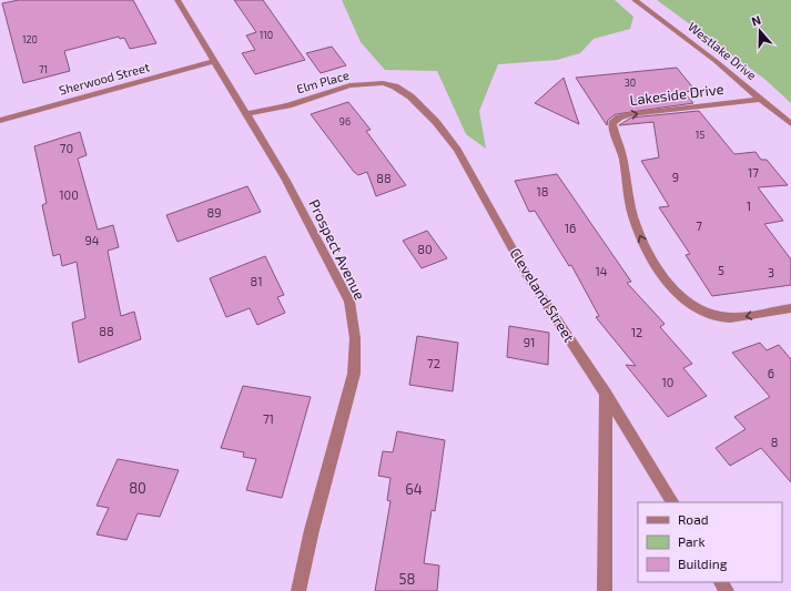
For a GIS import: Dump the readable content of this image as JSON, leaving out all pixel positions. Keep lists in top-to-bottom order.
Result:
{
  "streets": {
    "street": [
      "Westlake Drive",
      "Sherwood Street",
      "Elm Place",
      "Lakeside Drive",
      "Prospect Avenue",
      "Cleveland Street"
    ]
  },
  "crossings": [
    ["Westlake Drive", "Lakeside Drive"],
    ["Sherwood Street", "Prospect Avenue"],
    ["Elm Place", "Prospect Avenue"],
    ["Elm Place", "Cleveland Street"]
  ],
  "house_numbers": [
    "110",
    "120",
    "71",
    "30",
    "96",
    "15",
    "70",
    "17",
    "9",
    "88",
    "18",
    "100",
    "1",
    "89",
    "7",
    "16",
    "94",
    "80",
    "5",
    "14",
    "3",
    "81",
    "88",
    "12",
    "91",
    "72",
    "6",
    "10",
    "71",
    "8",
    "80",
    "64",
    "58"
  ],
  "legend": ["Road", "Park", "Building"],
  "north": "top"
}
